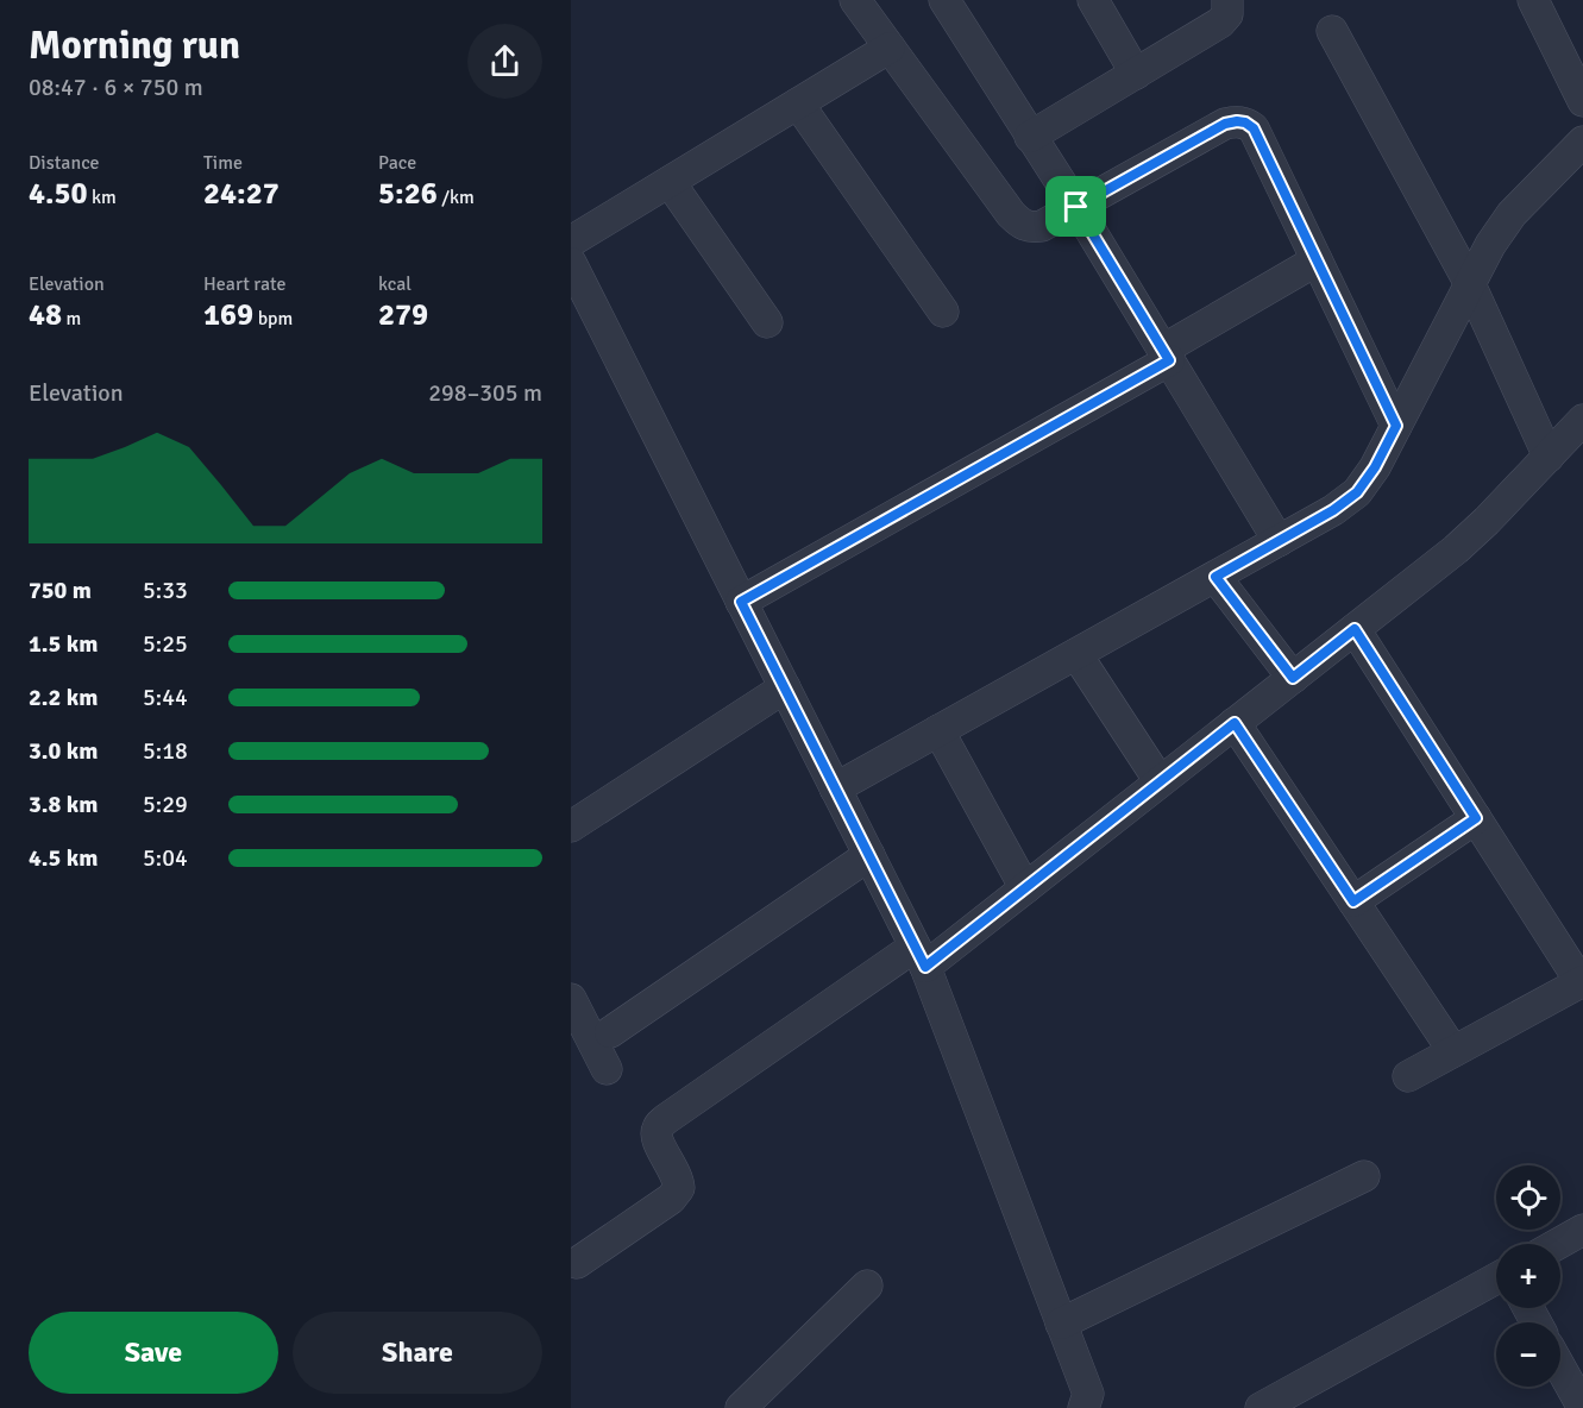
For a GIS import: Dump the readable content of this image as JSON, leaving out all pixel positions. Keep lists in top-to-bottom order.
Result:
{
  "page": {
    "heading": ["Morning run", "08:47 · 6 × 750 m"],
    "stats": [
      ["Distance", "4.50 km"],
      ["Time", "24:27"],
      ["Pace", "5:26 /km"],
      ["Elevation", "48 m"],
      ["Heart rate", "169 bpm"],
      ["kcal", "279"]
    ],
    "chart": ["Elevation", "298–305 m"],
    "list": [
      {
        "name": "750 m",
        "note": "5:33"
      },
      {
        "name": "1.5 km",
        "note": "5:25"
      },
      {
        "name": "2.2 km",
        "note": "5:44"
      },
      {
        "name": "3.0 km",
        "note": "5:18"
      },
      {
        "name": "3.8 km",
        "note": "5:29"
      },
      {
        "name": "4.5 km",
        "note": "5:04"
      }
    ],
    "map_buttons": ["+", "−"],
    "buttons": ["Save", "Share"]
  }
}
